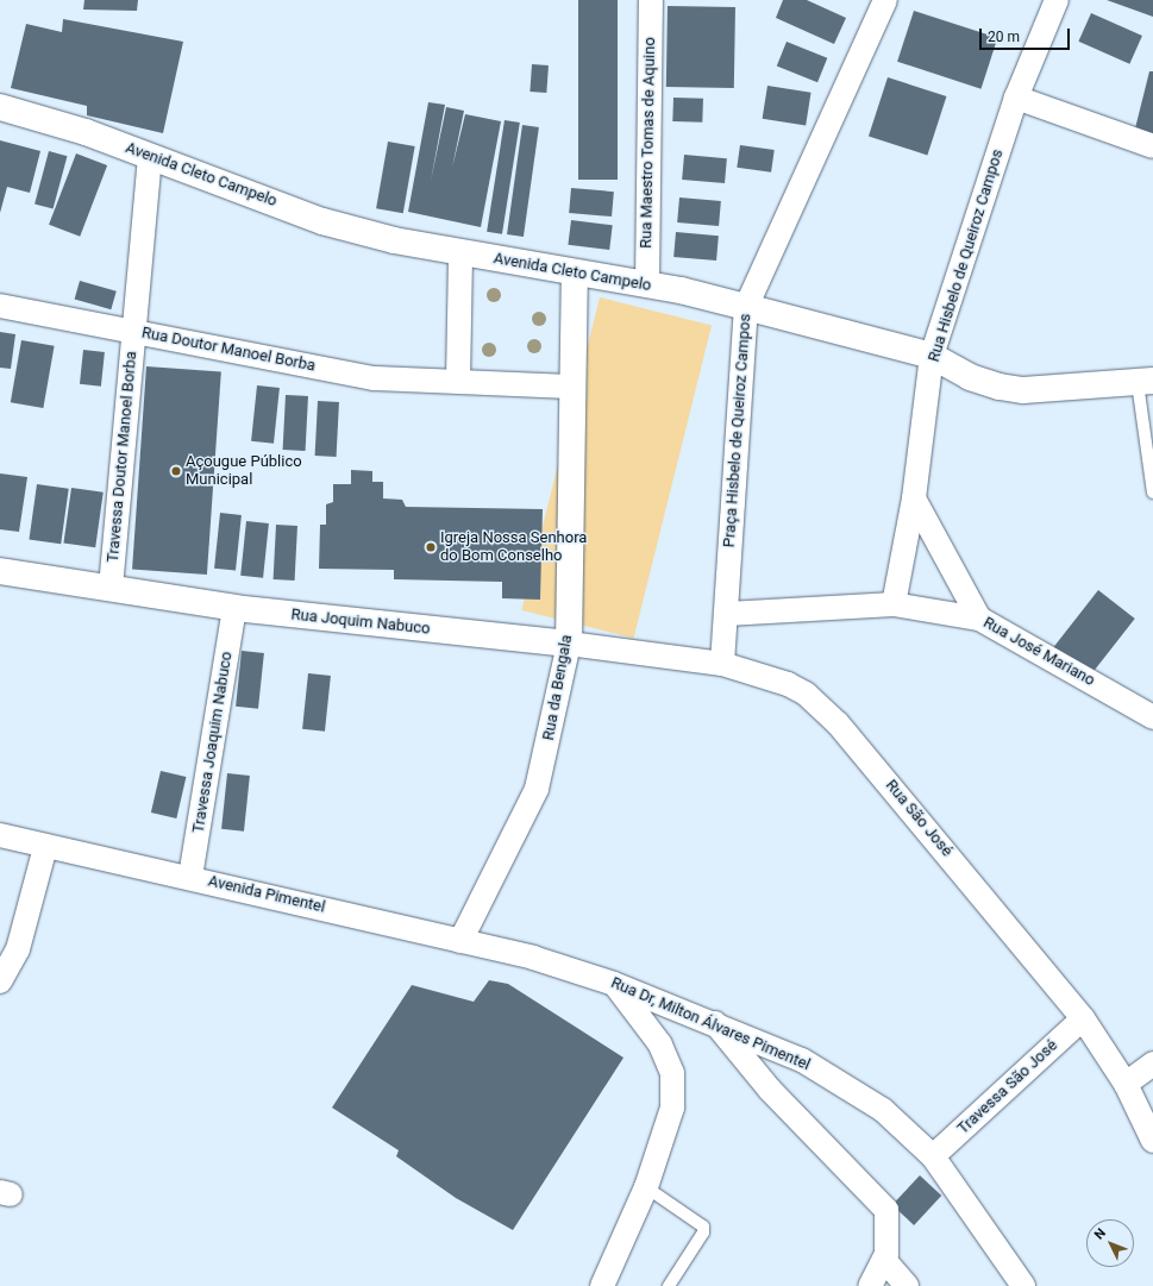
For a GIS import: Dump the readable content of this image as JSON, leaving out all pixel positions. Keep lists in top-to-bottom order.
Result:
{
  "streets": {
    "main road": ["Avenida Cleto Campelo", "Rua Joquim Nabuco", "Rua da Bengala"],
    "street": [
      "Rua Maestro Tomas de Aquino",
      "Rua Hisbelo de Queiroz Campos",
      "Rua Doutor Manoel Borba",
      "Praça Hisbelo de Queiroz Campos",
      "Travessa Doutor Manoel Borba",
      "Rua José Mariano",
      "Travessa Joaquim Nabuco",
      "Rua São José",
      "Avenida Pimentel",
      "Rua Dr, Milton Álvares Pimentel",
      "Travessa São José"
    ]
  },
  "crossings": [
    ["Rua Maestro Tomas de Aquino", "Avenida Cleto Campelo"],
    ["Avenida Cleto Campelo", "Rua Hisbelo de Queiroz Campos"],
    ["Avenida Cleto Campelo", "Praça Hisbelo de Queiroz Campos"],
    ["Avenida Cleto Campelo", "Travessa Doutor Manoel Borba"],
    ["Avenida Cleto Campelo", "Rua da Bengala"],
    ["Rua Hisbelo de Queiroz Campos", "Rua José Mariano"],
    ["Rua Doutor Manoel Borba", "Travessa Doutor Manoel Borba"],
    ["Rua Doutor Manoel Borba", "Rua da Bengala"],
    ["Praça Hisbelo de Queiroz Campos", "Rua Joquim Nabuco"],
    ["Praça Hisbelo de Queiroz Campos", "Rua José Mariano"],
    ["Praça Hisbelo de Queiroz Campos", "Rua São José"],
    ["Travessa Doutor Manoel Borba", "Rua Joquim Nabuco"],
    ["Rua Joquim Nabuco", "Rua da Bengala"],
    ["Rua Joquim Nabuco", "Travessa Joaquim Nabuco"],
    ["Rua Joquim Nabuco", "Rua São José"],
    ["Rua da Bengala", "Avenida Pimentel"],
    ["Travessa Joaquim Nabuco", "Avenida Pimentel"],
    ["Rua São José", "Travessa São José"],
    ["Avenida Pimentel", "Rua Dr, Milton Álvares Pimentel"],
    ["Rua Dr, Milton Álvares Pimentel", "Travessa São José"]
  ],
  "places": ["Açougue Público Municipal", "Igreja Nossa Senhora do Bom Conselho"],
  "scale_bar": "20 m",
  "north": "top left"
}
